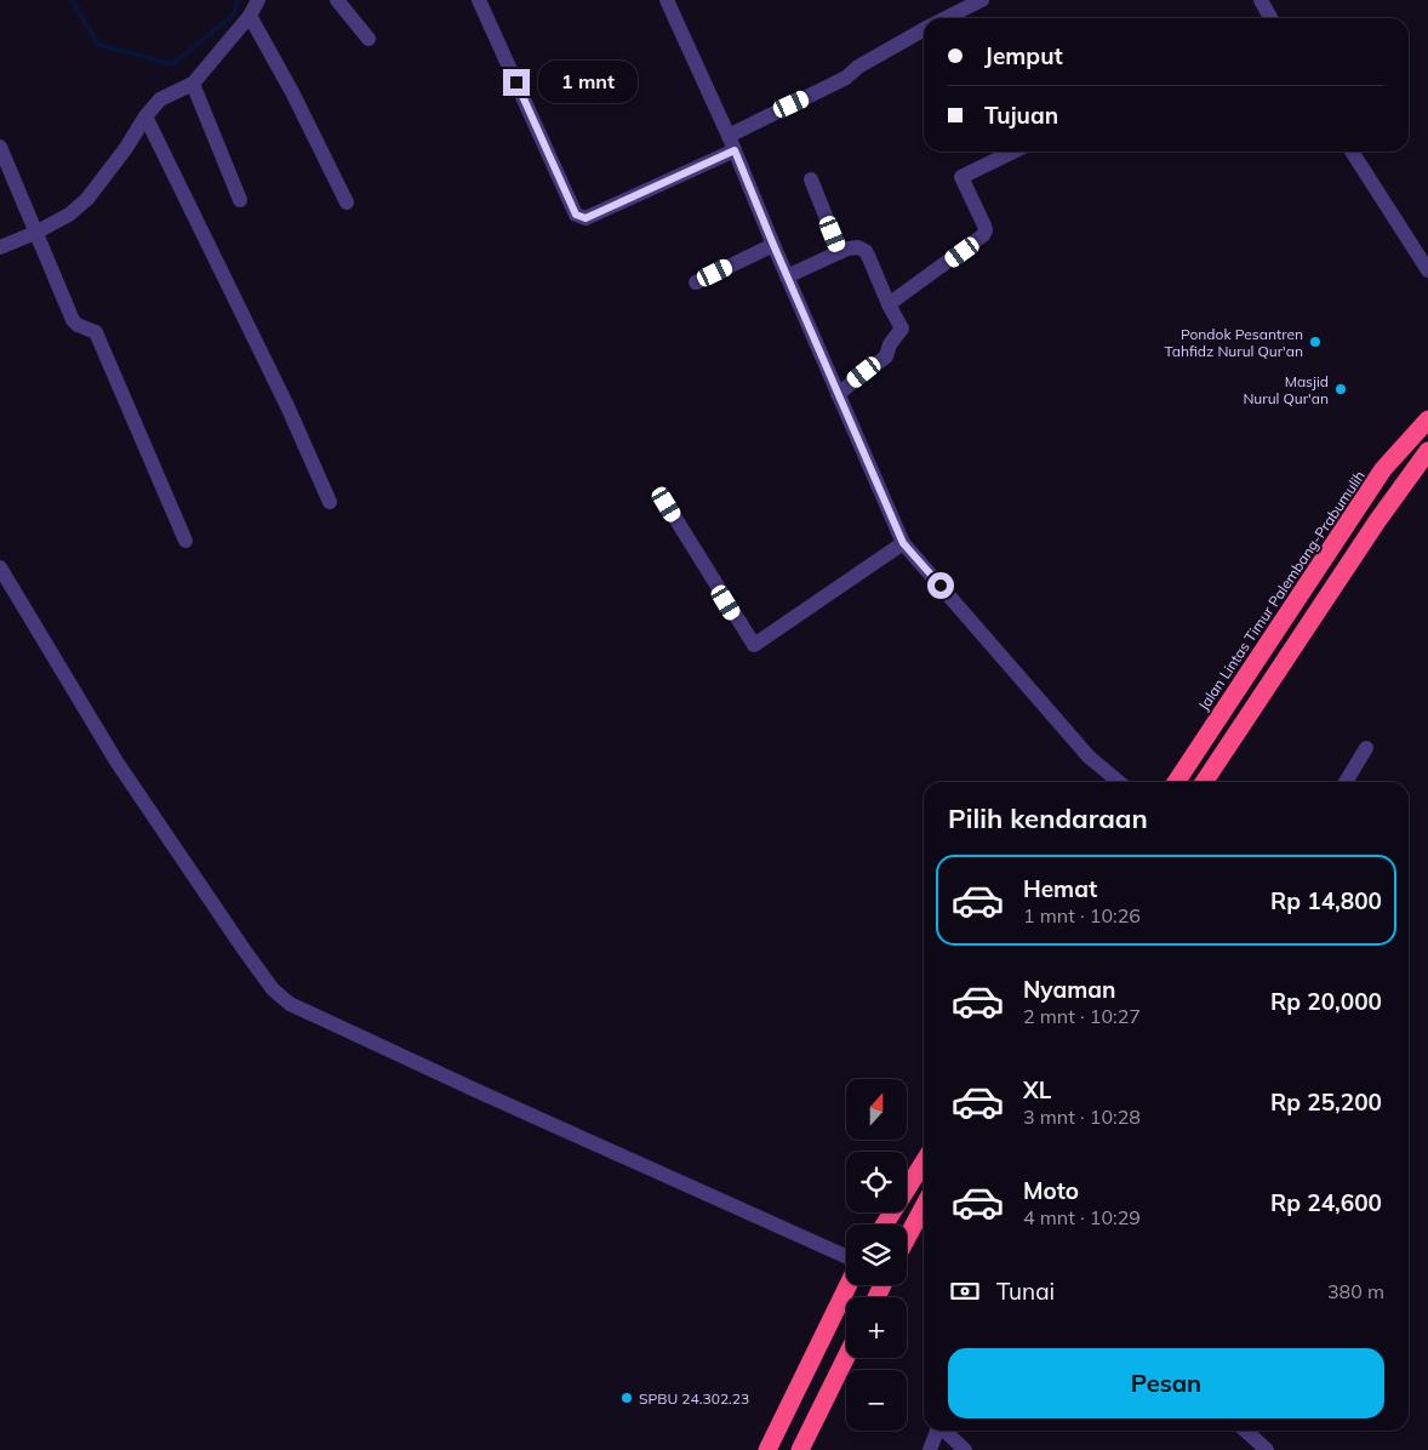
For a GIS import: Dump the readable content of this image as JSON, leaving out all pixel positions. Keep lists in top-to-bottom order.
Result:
{
  "streets": {
    "highway": ["Jalan Lintas Timur Palembang-Prabumulih"]
  },
  "places": ["Pondok Pesantren Tahfidz Nurul Qur'an", "Masjid Nurul Qur'an", "SPBU 24.302.23"],
  "north": "top",
  "page": {
    "banner": ["Jemput", "Tujuan"],
    "bubble": "1 mnt",
    "heading": "Pilih kendaraan",
    "list": [
      {
        "name": "Hemat",
        "note": "1 mnt · 10:26",
        "value": "Rp 14,800"
      },
      {
        "name": "Nyaman",
        "note": "2 mnt · 10:27",
        "value": "Rp 20,000"
      },
      {
        "name": "XL",
        "note": "3 mnt · 10:28",
        "value": "Rp 25,200"
      },
      {
        "name": "Moto",
        "note": "4 mnt · 10:29",
        "value": "Rp 24,600"
      }
    ],
    "map_buttons": ["+", "−"],
    "pay": ["Tunai", "380 m"],
    "buttons": "Pesan"
  }
}
